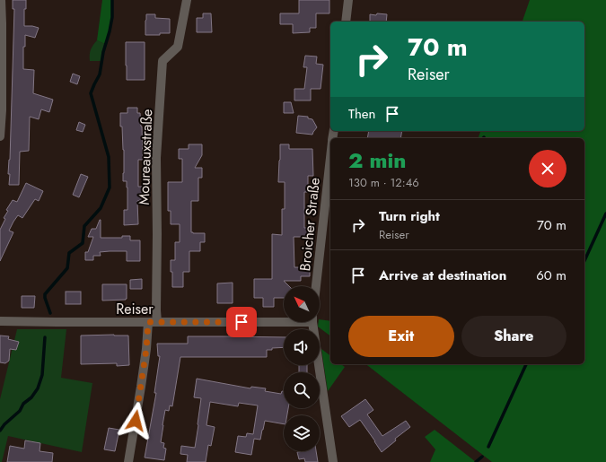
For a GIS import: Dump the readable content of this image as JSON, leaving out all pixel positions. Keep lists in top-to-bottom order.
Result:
{
  "streets": {
    "street": ["Moureauxstraße", "Broicher Straße", "Reiser"]
  },
  "crossings": [
    ["Moureauxstraße", "Reiser"]
  ],
  "north": "top left",
  "page": {
    "turn": ["70 m", "Reiser"],
    "then": "Then",
    "heading": ["2 min", "130 m · 12:46"],
    "list": [
      {
        "name": "Turn right",
        "note": "Reiser",
        "value": "70 m"
      },
      {
        "name": "Arrive at destination",
        "value": "60 m"
      }
    ],
    "buttons": ["Exit", "Share"]
  }
}
